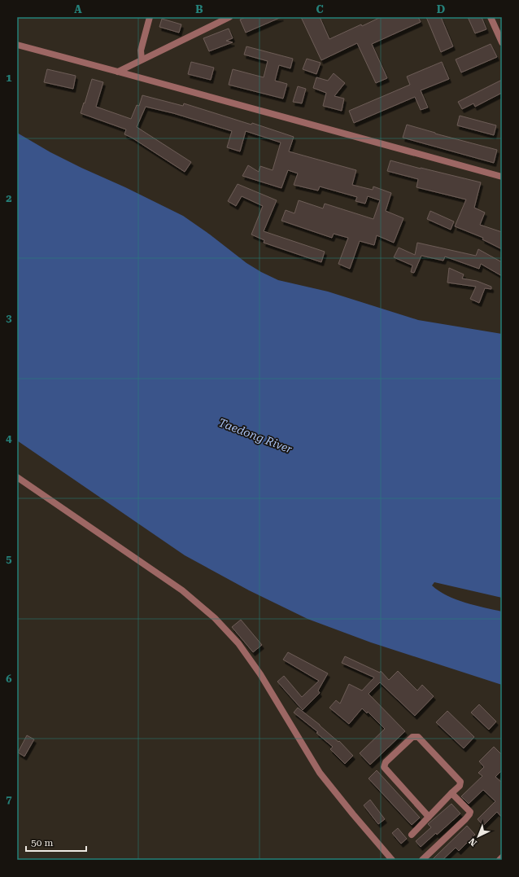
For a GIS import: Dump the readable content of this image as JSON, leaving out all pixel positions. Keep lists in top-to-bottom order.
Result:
{
  "water": ["Taedong River"],
  "scale_bar": "50 m",
  "north": "bottom left",
  "grid": {
    "columns": [
      "A",
      "B",
      "C",
      "D"
    ],
    "rows": [
      "1",
      "2",
      "3",
      "4",
      "5",
      "6",
      "7"
    ]
  }
}
